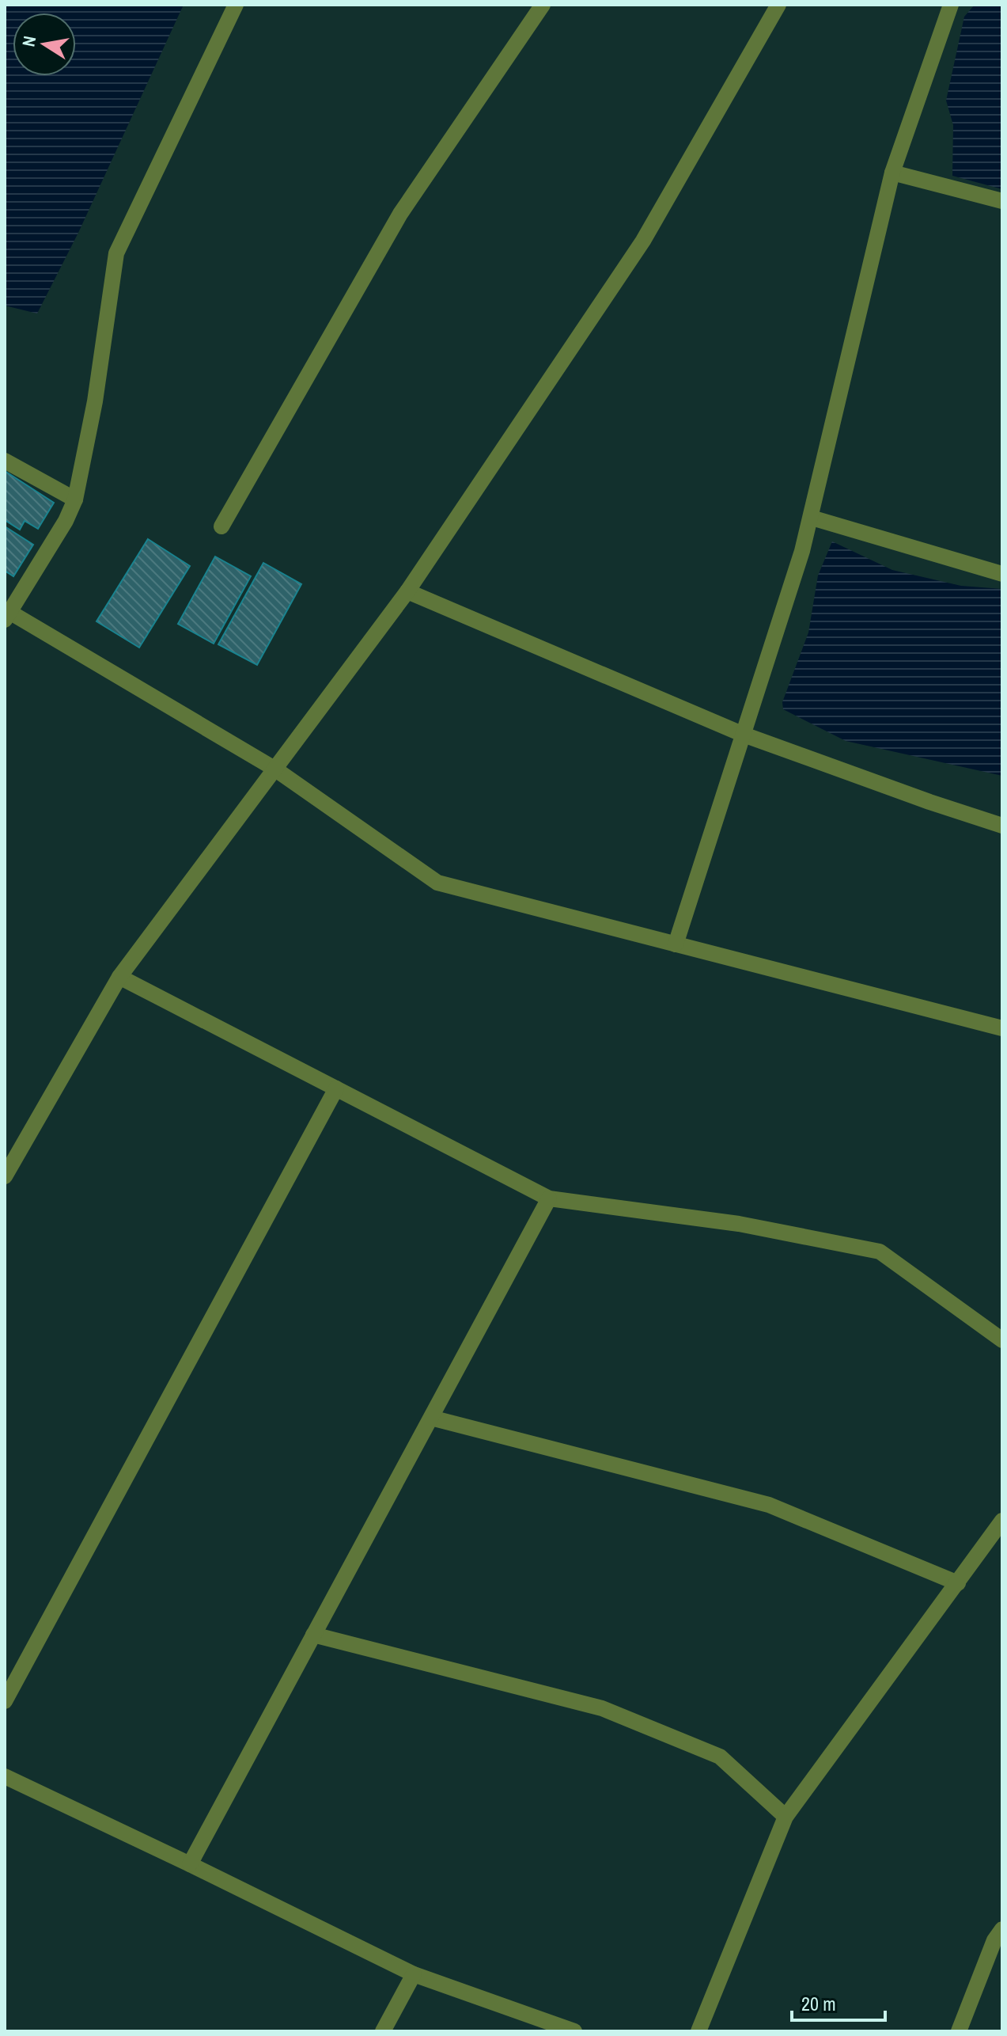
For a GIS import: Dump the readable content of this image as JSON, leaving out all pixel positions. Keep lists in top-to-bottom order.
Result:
{
  "scale_bar": "20 m",
  "north": "left"
}
